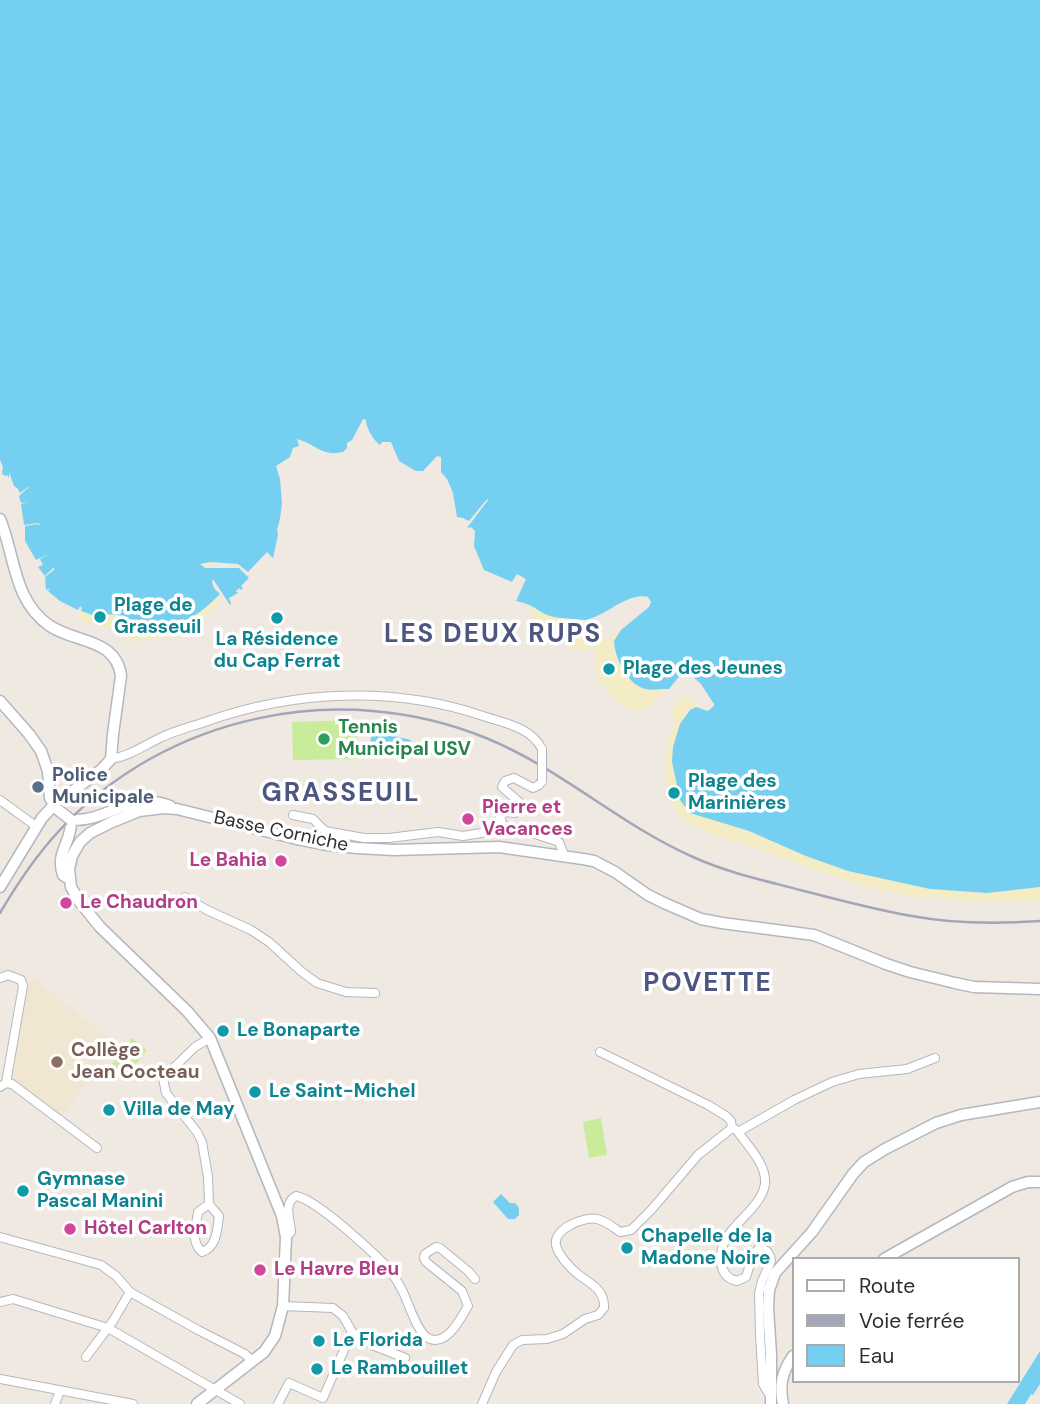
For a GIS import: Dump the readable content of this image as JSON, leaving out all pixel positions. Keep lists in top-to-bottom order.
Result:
{
  "streets": {
    "main road": ["Basse Corniche"]
  },
  "districts": ["LES DEUX RUPS", "GRASSEUIL", "POVETTE"],
  "places": [
    "Plage de Grasseuil",
    "La Résidence du Cap Ferrat",
    "Plage des Jeunes",
    "Tennis Municipal USV",
    "Police Municipale",
    "Plage des Marinières",
    "Pierre et Vacances",
    "Le Bahia",
    "Le Chaudron",
    "Le Bonaparte",
    "Collège Jean Cocteau",
    "Le Saint-Michel",
    "Villa de May",
    "Gymnase Pascal Manini",
    "Hôtel Carlton",
    "Chapelle de la Madone Noire",
    "Le Havre Bleu",
    "Le Florida",
    "Le Rambouillet"
  ],
  "legend": ["Route", "Voie ferrée", "Eau"]
}
